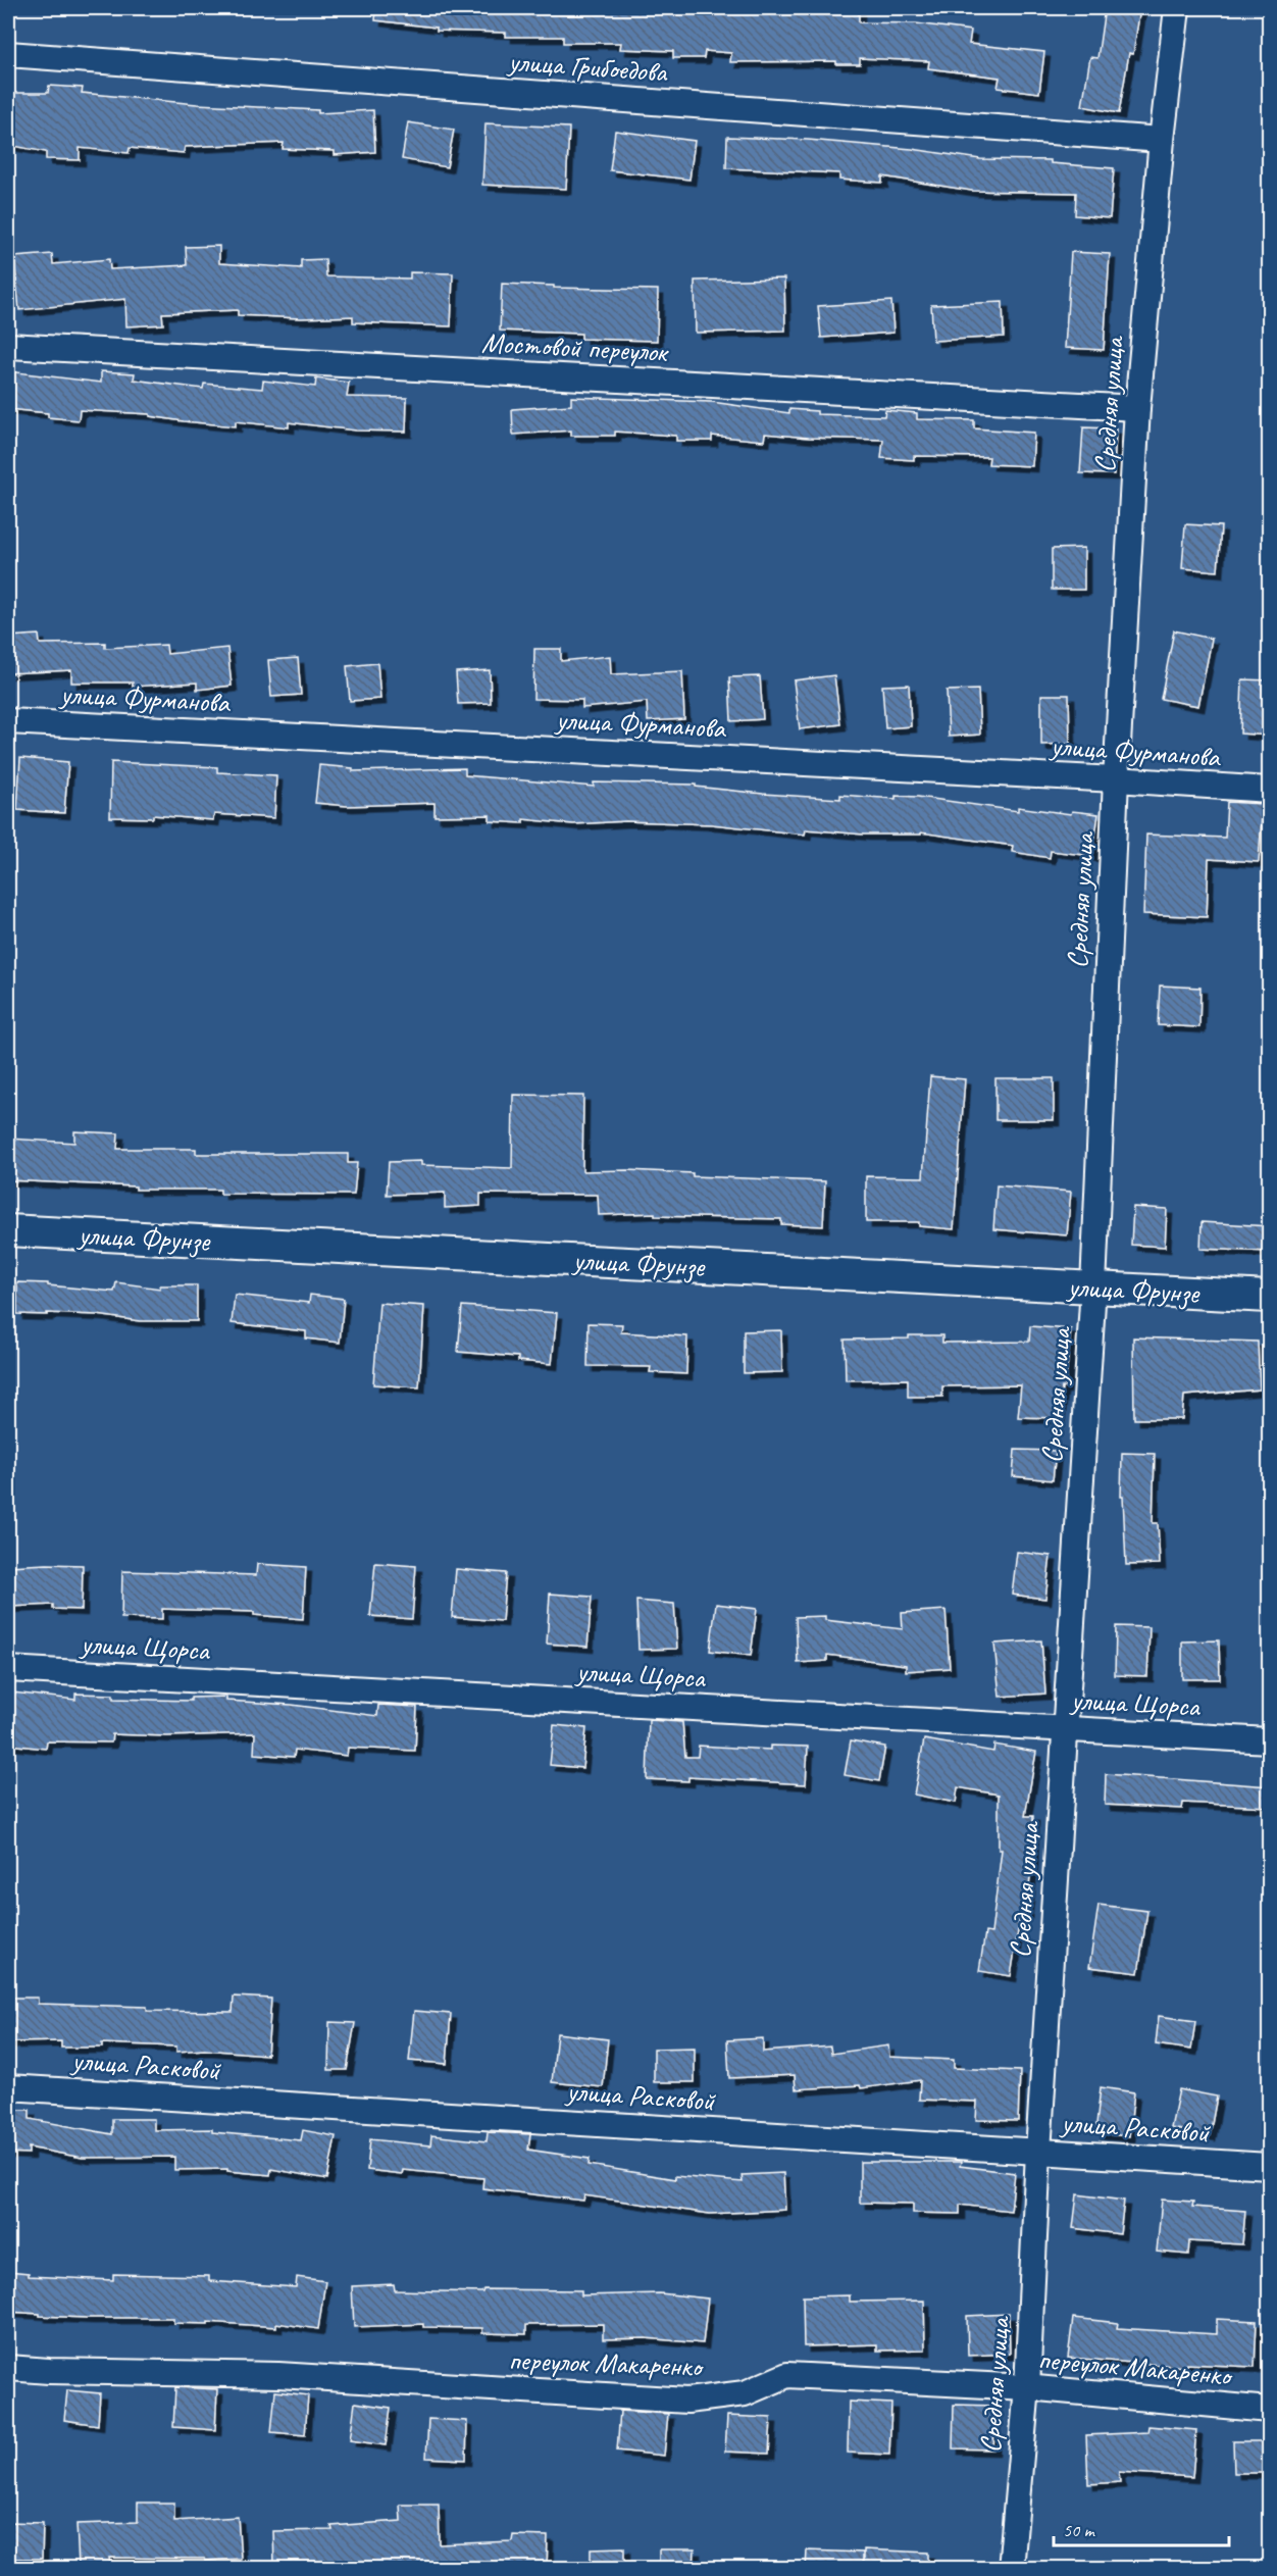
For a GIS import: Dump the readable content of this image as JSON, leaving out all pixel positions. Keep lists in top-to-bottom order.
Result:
{
  "streets": {
    "street": [
      "улица Грибоедова",
      "Мостовой переулок",
      "Средняя улица",
      "улица Фурманова",
      "улица Фрунзе",
      "улица Щорса",
      "улица Расковой",
      "переулок Макаренко"
    ]
  },
  "crossings": [
    ["улица Грибоедова", "Средняя улица"],
    ["Мостовой переулок", "Средняя улица"],
    ["Средняя улица", "улица Фурманова"],
    ["Средняя улица", "улица Фрунзе"],
    ["Средняя улица", "улица Щорса"],
    ["Средняя улица", "улица Расковой"],
    ["Средняя улица", "переулок Макаренко"]
  ],
  "scale_bar": "50 m"
}
